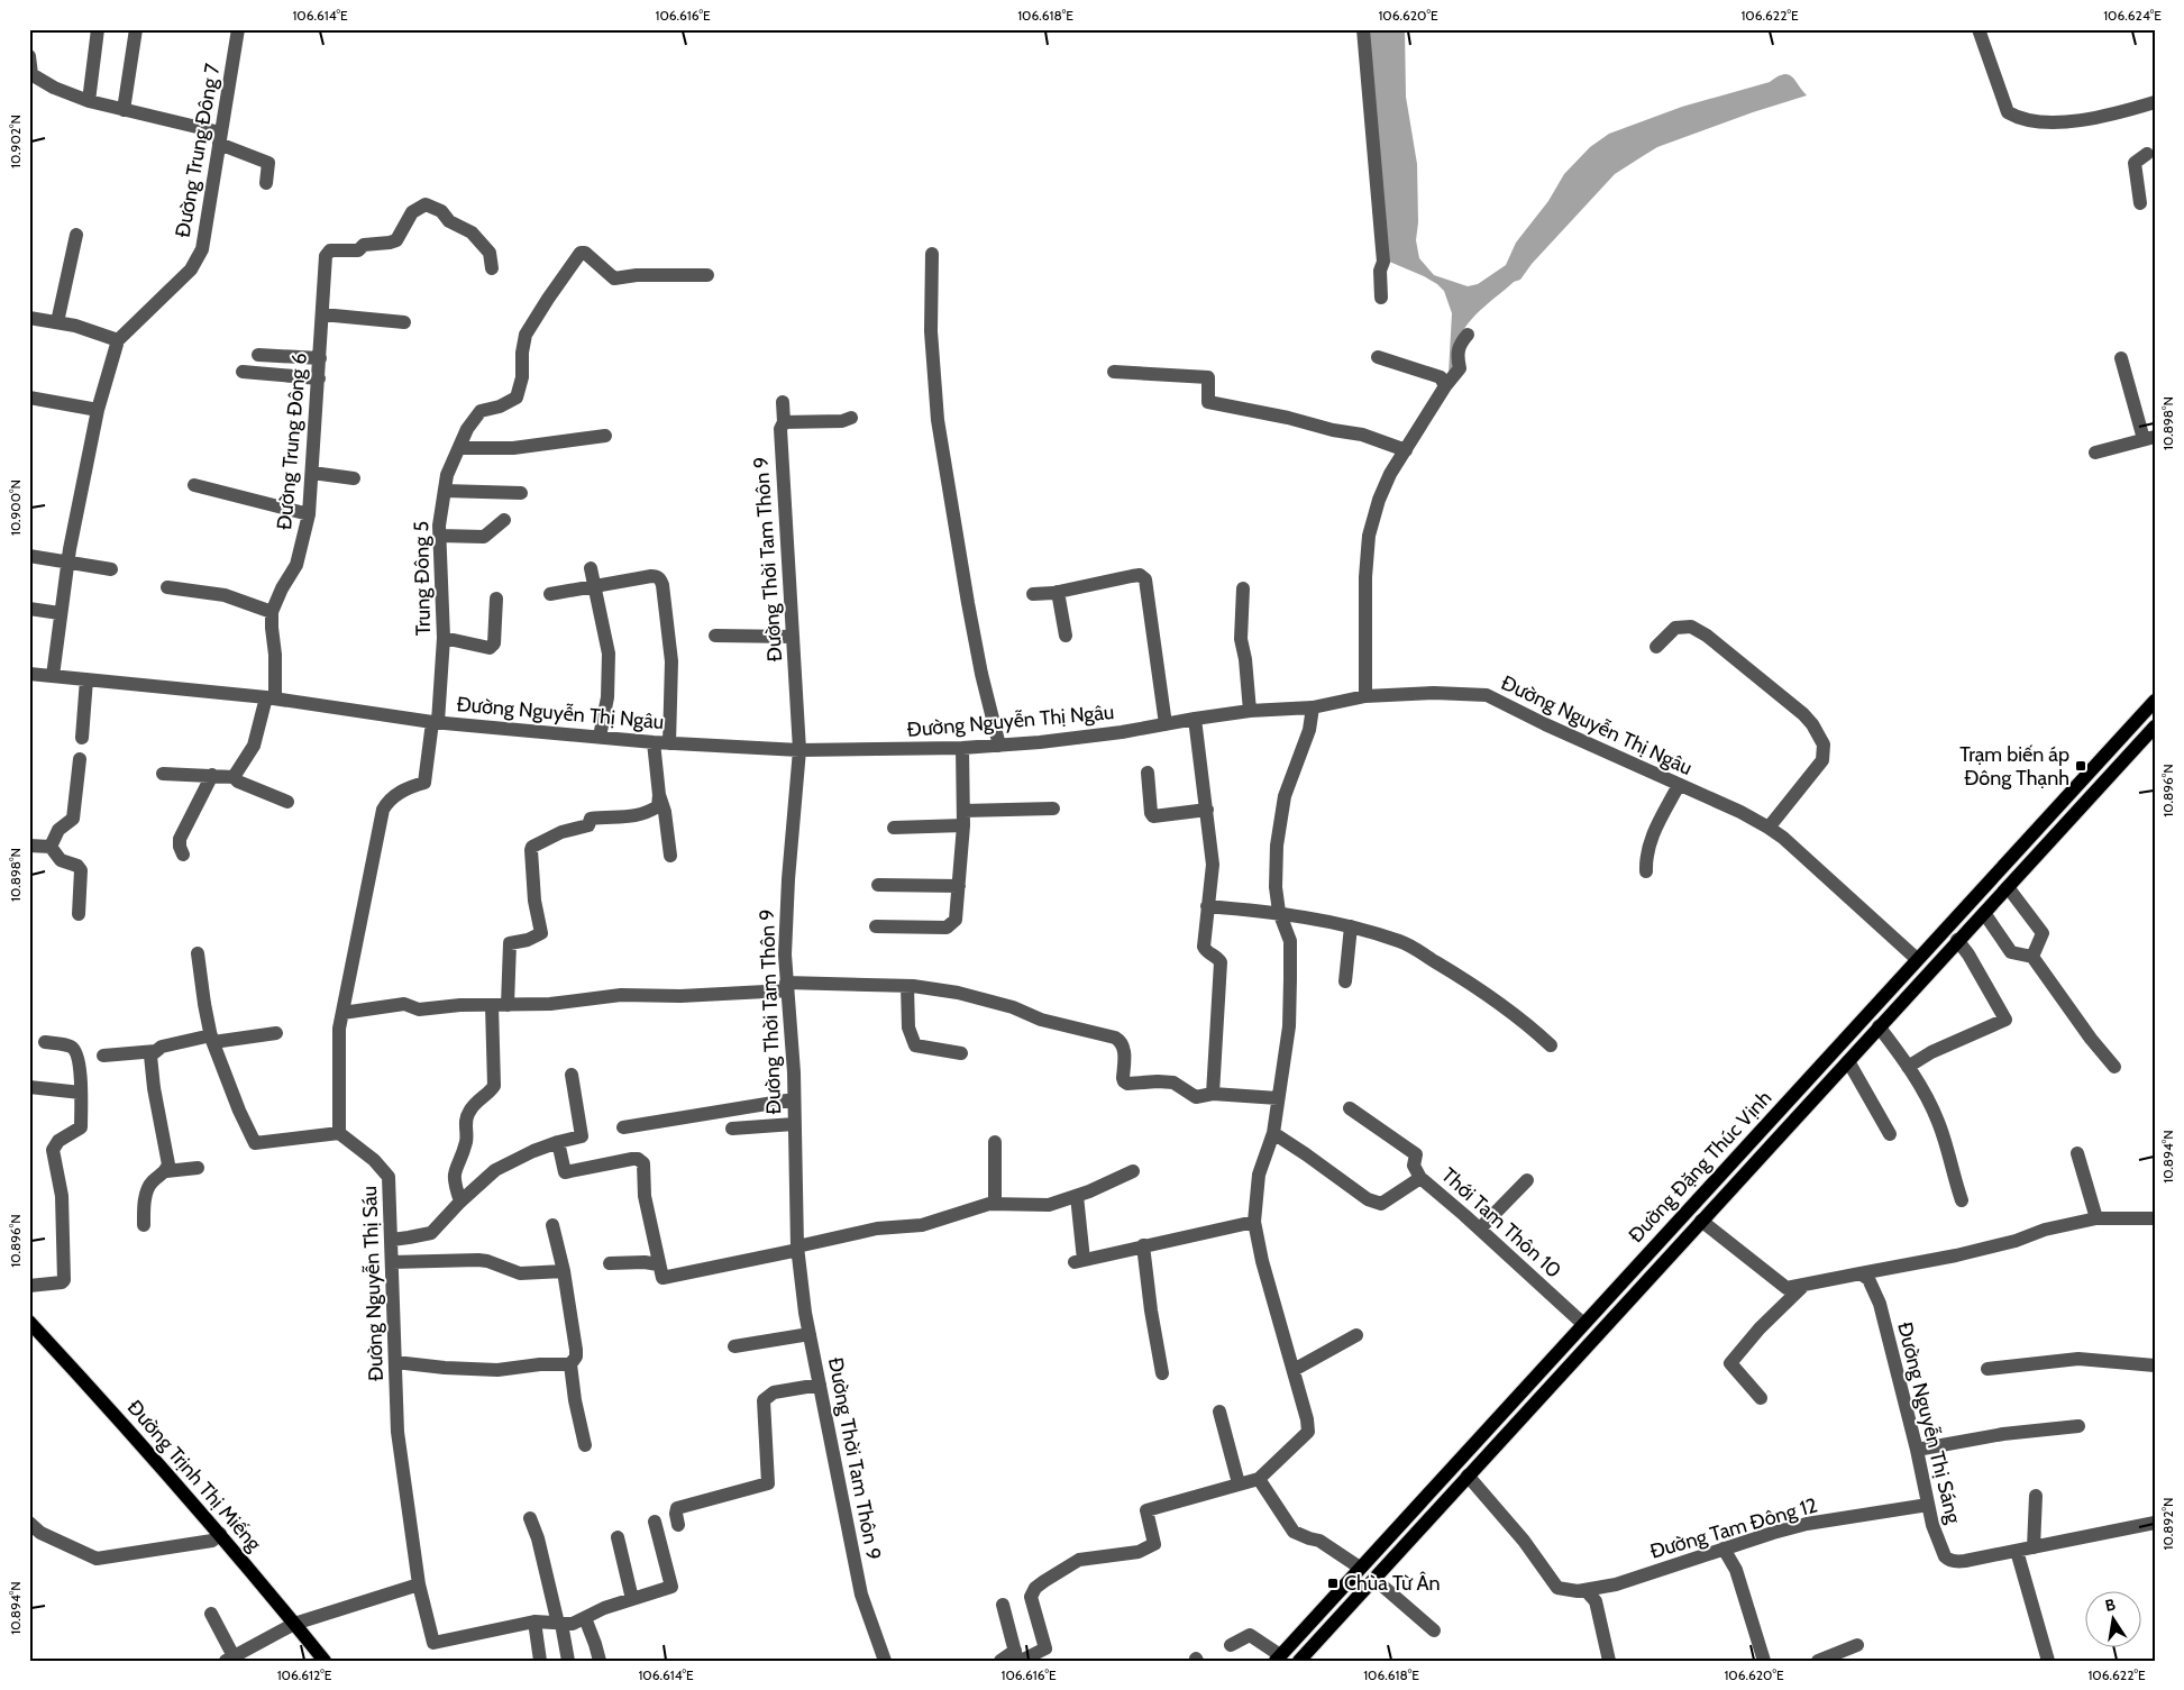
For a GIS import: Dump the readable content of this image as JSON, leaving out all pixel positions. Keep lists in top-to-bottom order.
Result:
{
  "streets": {
    "main road": ["Đường Đặng Thúc Vịnh", "Đường Trịnh Thị Miếng"],
    "street": [
      "Đường Trung Đông 7",
      "Đường Trung Đông 6",
      "Đường Thời Tam Thôn 9",
      "Trung Đông 5",
      "Đường Nguyễn Thị Ngâu",
      "Thới Tam Thôn 10",
      "Đường Nguyễn Thị Sáu",
      "Đường Nguyễn Thị Sáng",
      "Đường Tam Đông 12"
    ]
  },
  "crossings": [
    ["Đường Trung Đông 6", "Đường Nguyễn Thị Ngâu"],
    ["Đường Thời Tam Thôn 9", "Đường Nguyễn Thị Ngâu"],
    ["Trung Đông 5", "Đường Nguyễn Thị Ngâu"],
    ["Đường Nguyễn Thị Ngâu", "Đường Đặng Thúc Vịnh"],
    ["Đường Đặng Thúc Vịnh", "Thới Tam Thôn 10"],
    ["Đường Đặng Thúc Vịnh", "Đường Tam Đông 12"],
    ["Đường Nguyễn Thị Sáng", "Đường Tam Đông 12"]
  ],
  "places": {
    "transit": ["Trạm biến áp Đông Thạnh", "Chùa Từ Ân"]
  },
  "north": "top",
  "coordinates": [
    "106.614°E",
    "106.616°E",
    "106.618°E",
    "106.620°E",
    "106.622°E",
    "106.624°E",
    "10.902°N",
    "10.898°N",
    "10.900°N",
    "10.896°N",
    "10.894°N",
    "10.892°N",
    "106.612°E"
  ]
}
